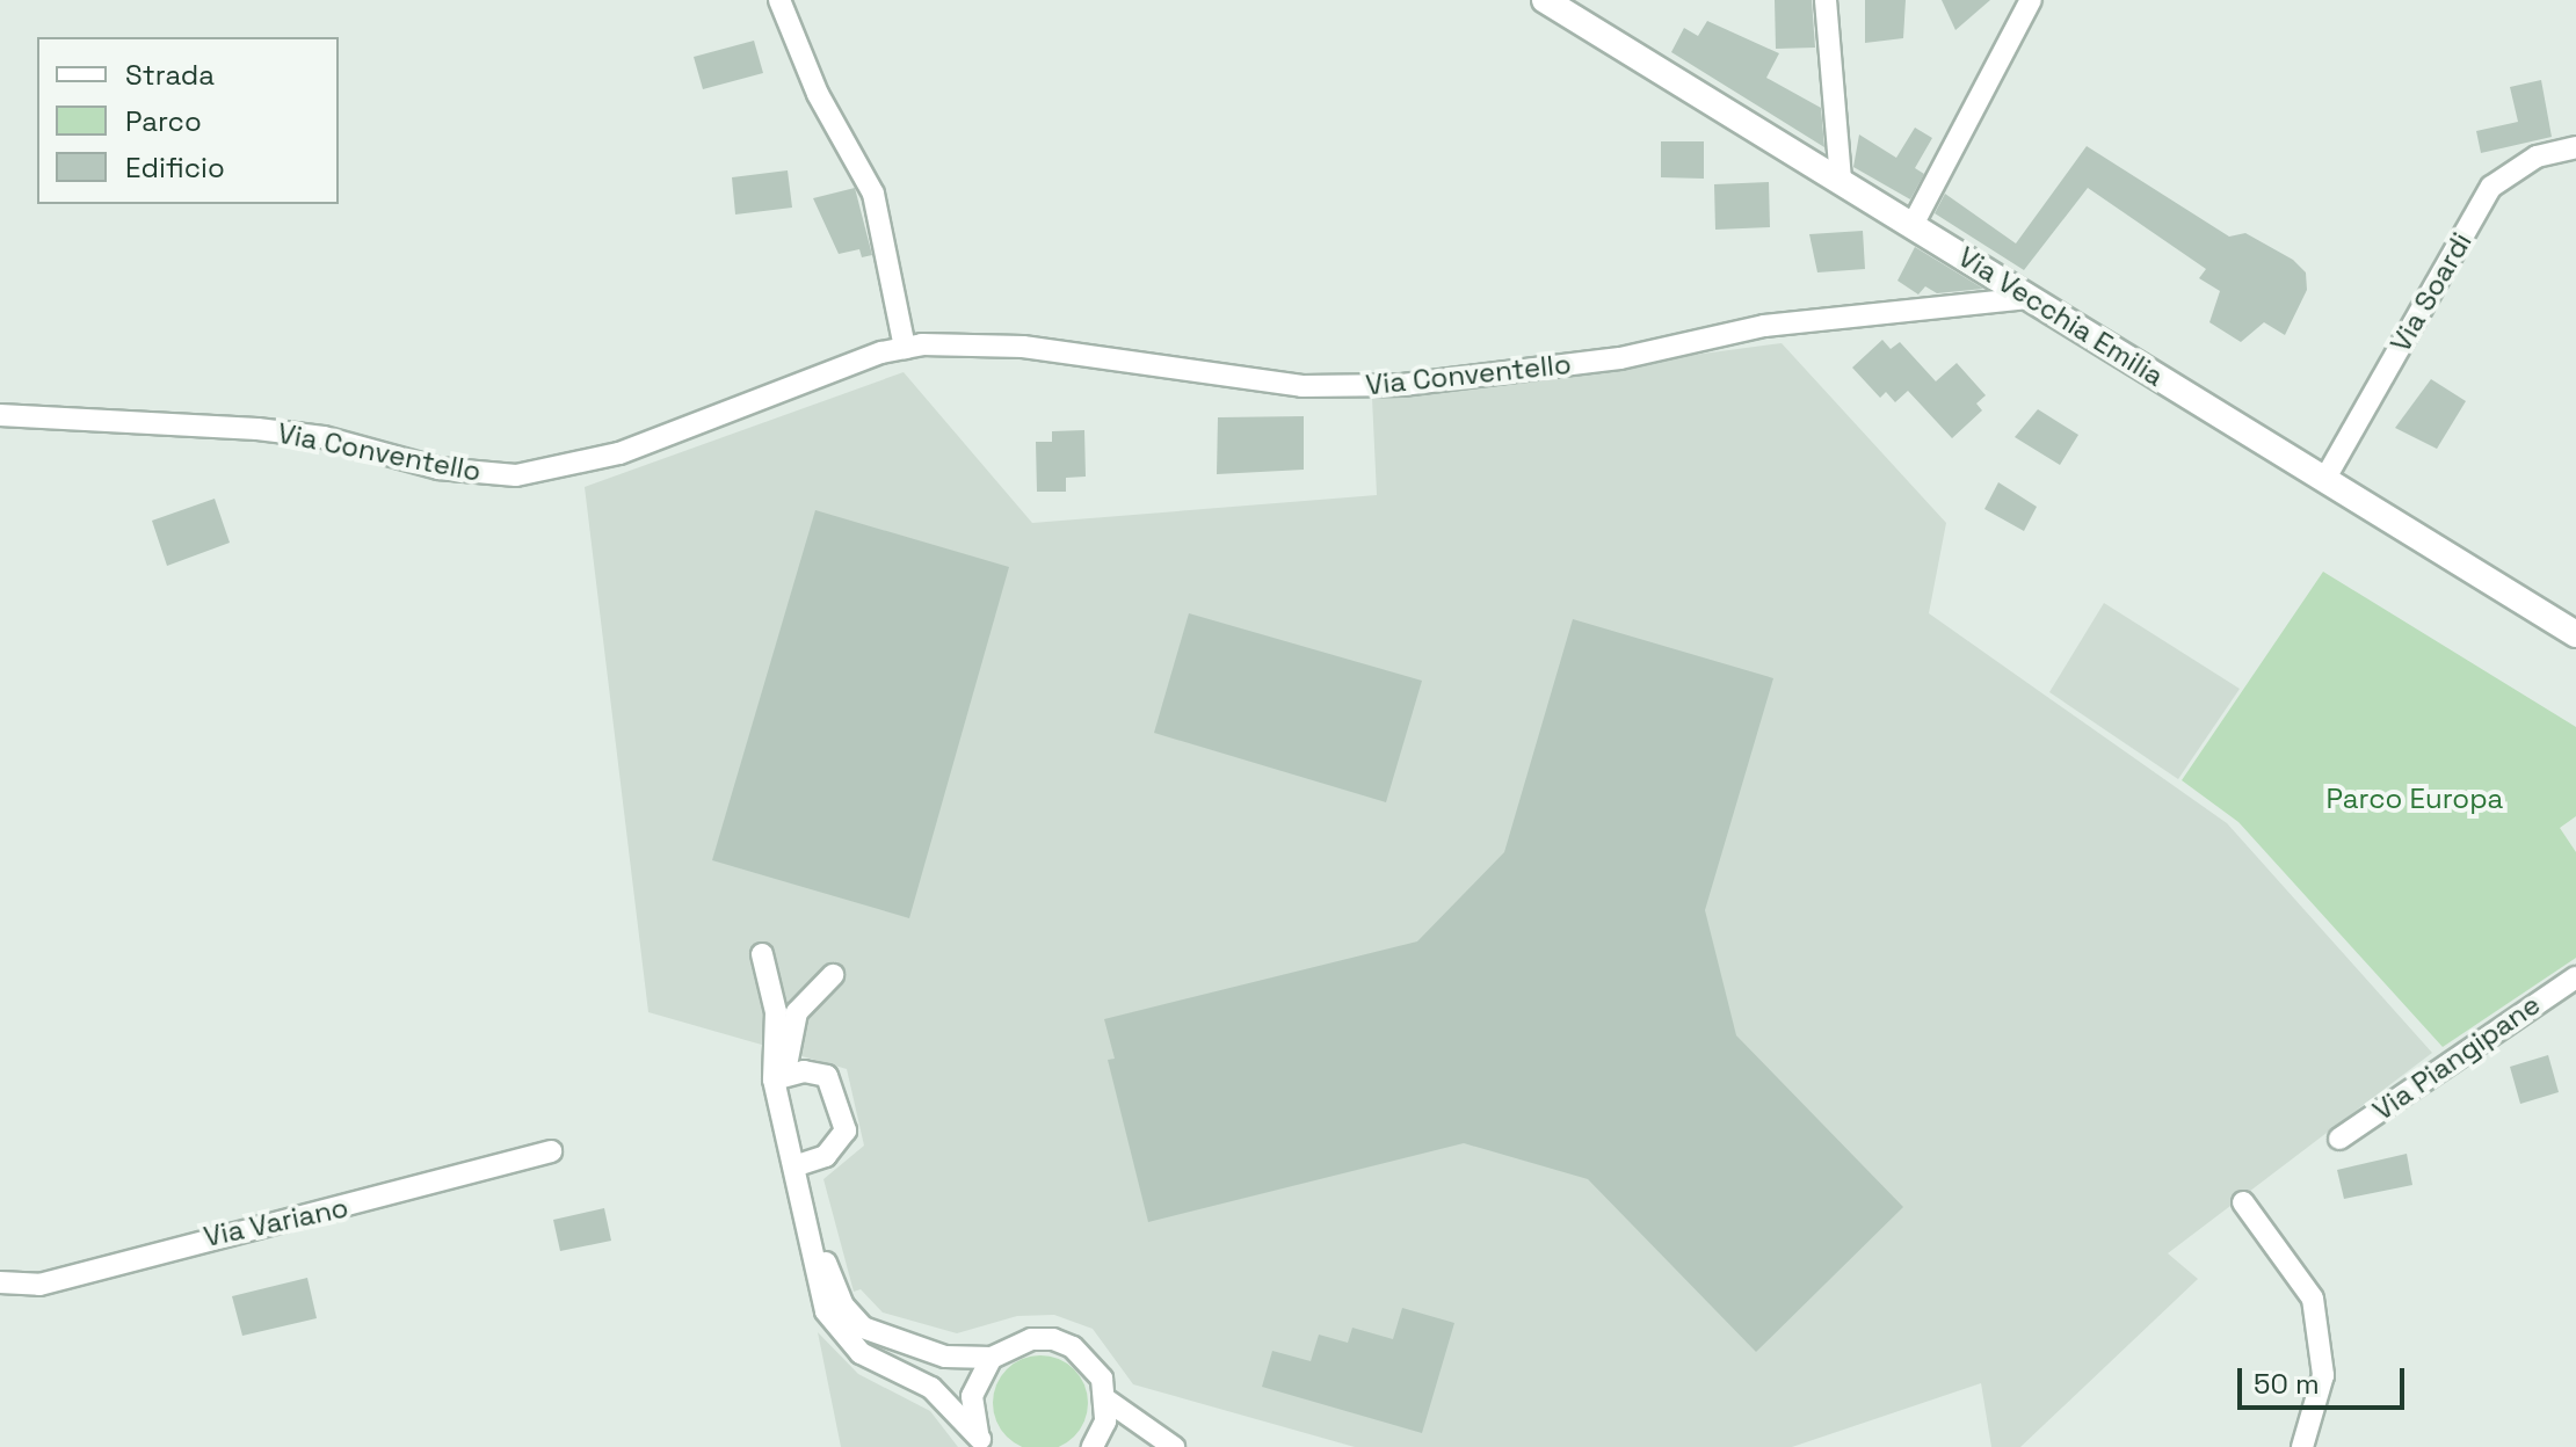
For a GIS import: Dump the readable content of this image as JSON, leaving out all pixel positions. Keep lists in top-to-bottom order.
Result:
{
  "streets": {
    "street": [
      "Via Soardi",
      "Via Vecchia Emilia",
      "Via Conventello",
      "Via Piangipane",
      "Via Variano"
    ]
  },
  "crossings": [
    ["Via Soardi", "Via Vecchia Emilia"],
    ["Via Vecchia Emilia", "Via Conventello"]
  ],
  "parks": ["Parco Europa"],
  "legend": ["Strada", "Parco", "Edificio"],
  "scale_bar": "50 m"
}
